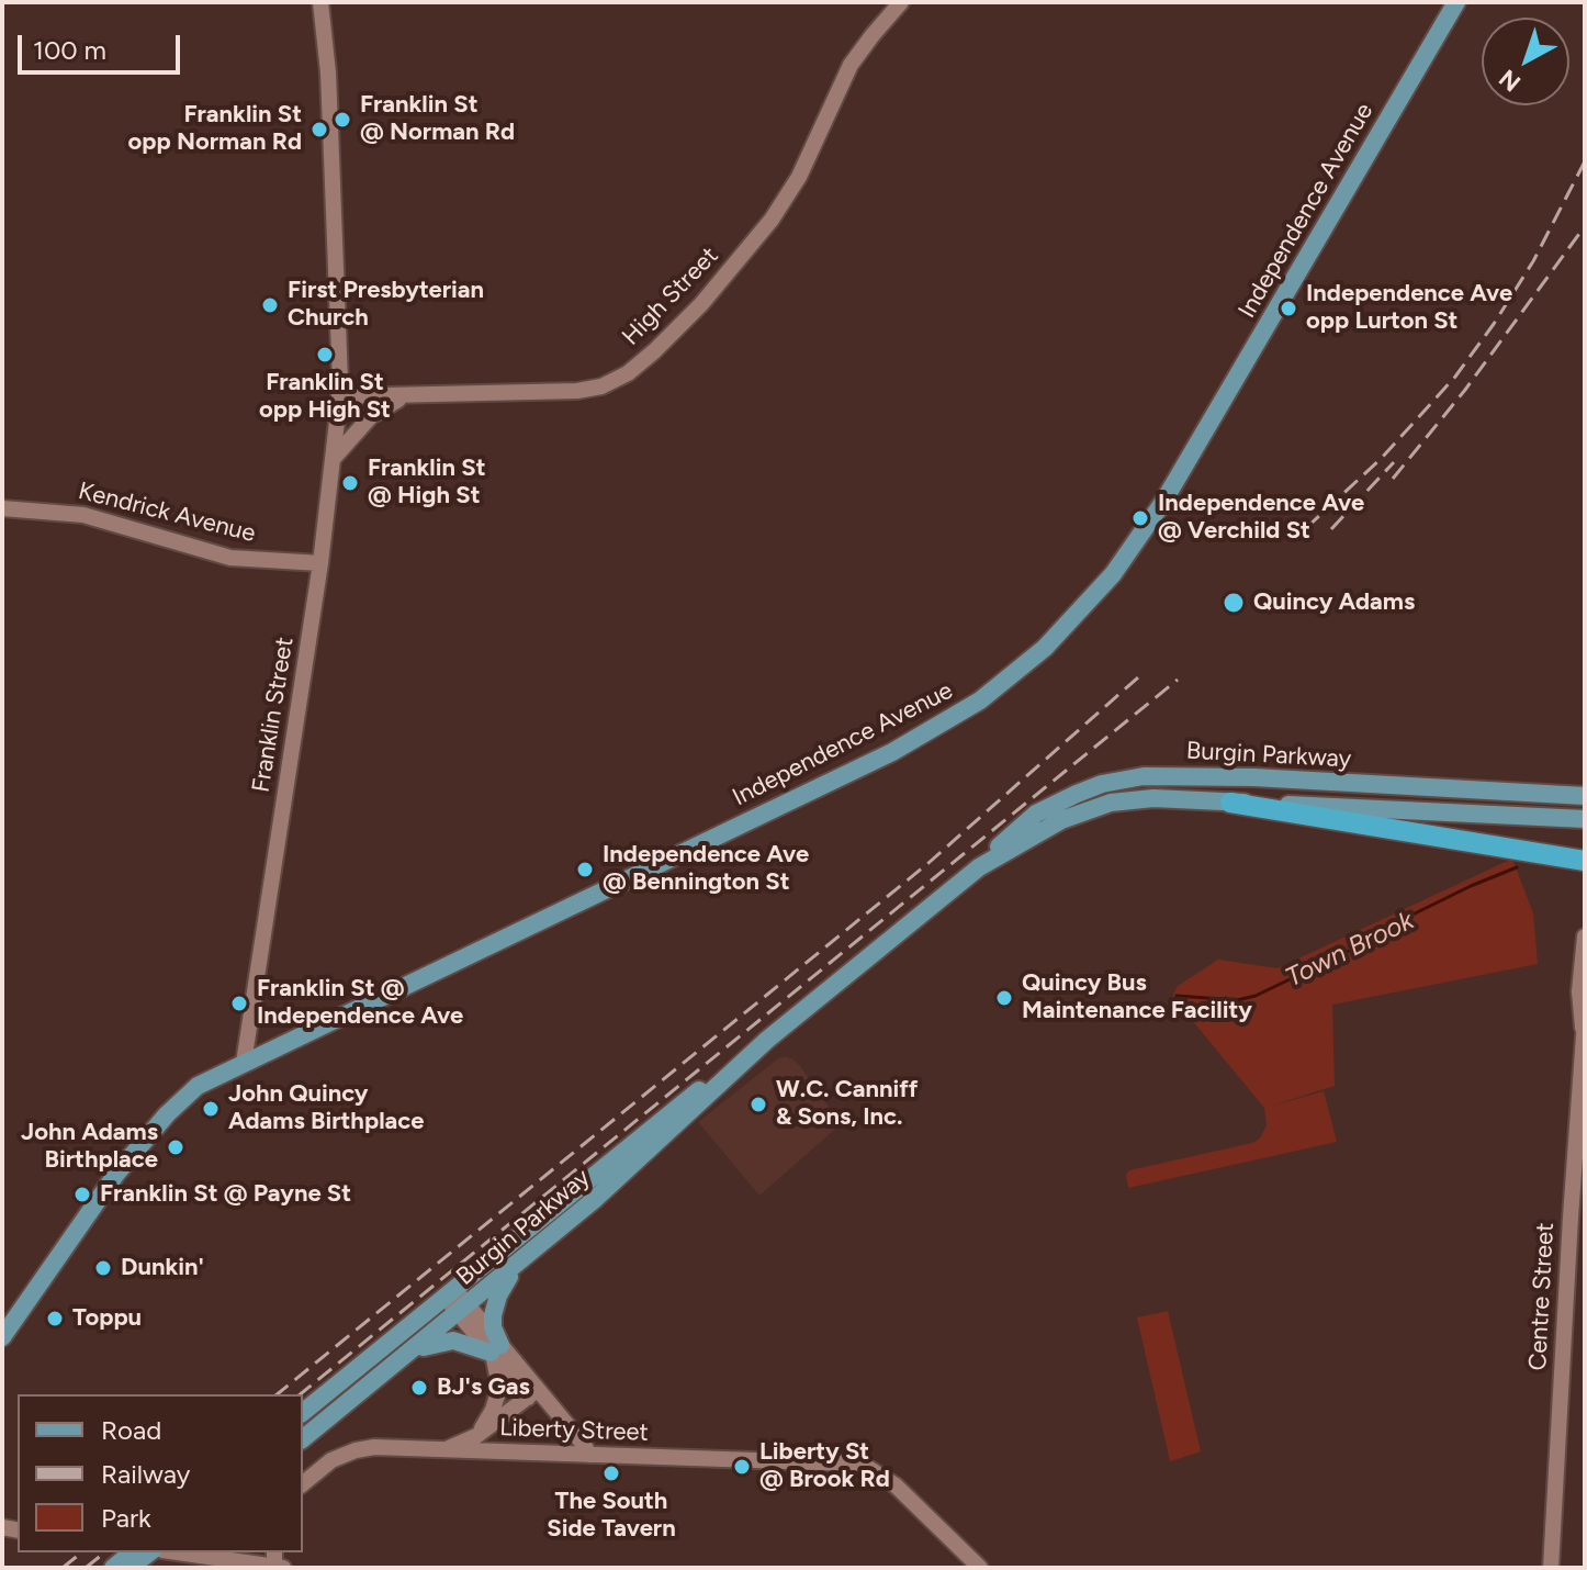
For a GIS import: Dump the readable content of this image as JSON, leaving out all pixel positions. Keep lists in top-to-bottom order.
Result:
{
  "streets": {
    "main road": [
      "Independence Avenue",
      "High Street",
      "Kendrick Avenue",
      "Franklin Street",
      "Burgin Parkway",
      "Centre Street",
      "Liberty Street"
    ]
  },
  "crossings": [
    ["Independence Avenue", "Franklin Street"],
    ["High Street", "Franklin Street"],
    ["Kendrick Avenue", "Franklin Street"]
  ],
  "water": ["Town Brook"],
  "places": [
    "Franklin St @ Norman Rd",
    "Franklin St opp Norman Rd",
    "First Presbyterian Church",
    "Independence Ave opp Lurton St",
    "Franklin St opp High St",
    "Franklin St @ High St",
    "Independence Ave @ Verchild St",
    "Quincy Adams",
    "Independence Ave @ Bennington St",
    "Quincy Bus Maintenance Facility",
    "Franklin St @ Independence Ave",
    "W.C. Canniff & Sons, Inc.",
    "John Quincy Adams Birthplace",
    "John Adams Birthplace",
    "Franklin St @ Payne St",
    "Dunkin'",
    "Toppu",
    "BJ's Gas",
    "Liberty St @ Brook Rd",
    "The South Side Tavern"
  ],
  "legend": ["Road", "Railway", "Park"],
  "scale_bar": "100 m",
  "north": "bottom left"
}
